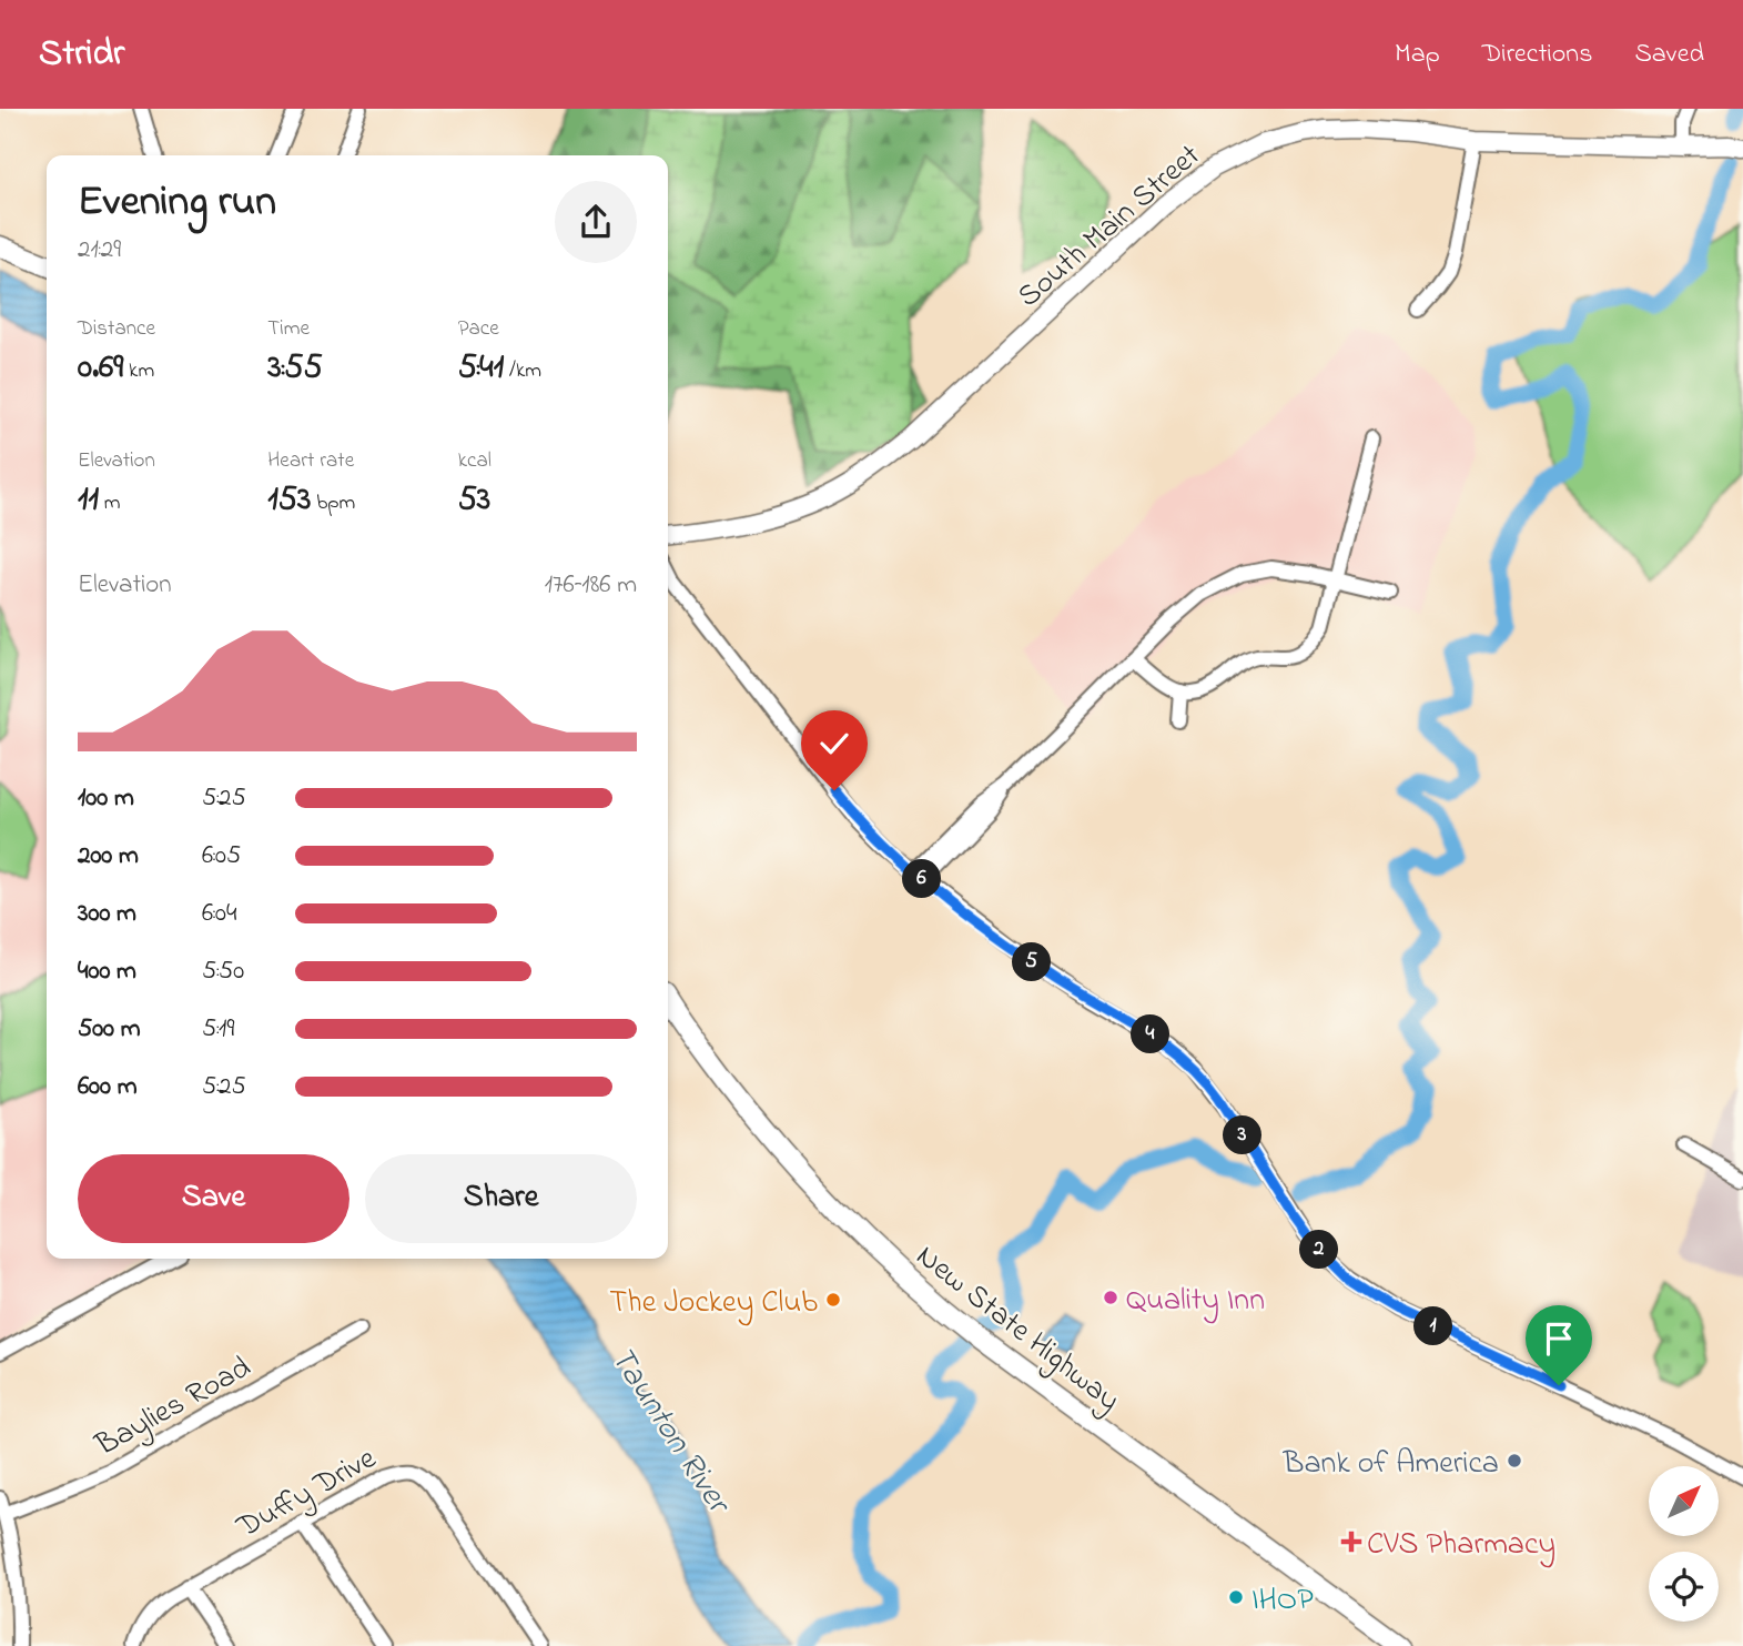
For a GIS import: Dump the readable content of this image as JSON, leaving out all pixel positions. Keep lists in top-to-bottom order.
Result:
{
  "streets": {
    "highway": ["New State Highway"],
    "main road": ["South Main Street"],
    "street": ["Baylies Road", "Duffy Drive"]
  },
  "water": ["Taunton River"],
  "places": {
    "other": [
      "Quality Inn",
      "The Jockey Club",
      "Bank of America",
      "IHOP"
    ],
    "health": ["CVS Pharmacy"]
  },
  "north": "top right",
  "page": {
    "header": "Stridr",
    "nav": ["Map", "Directions", "Saved"],
    "heading": ["Evening run", "21:29"],
    "stats": [
      ["Distance", "0.69 km"],
      ["Time", "3:55"],
      ["Pace", "5:41 /km"],
      ["Elevation", "11 m"],
      ["Heart rate", "153 bpm"],
      ["kcal", "53"]
    ],
    "chart": ["Elevation", "176–186 m"],
    "list": [
      {
        "name": "100 m",
        "note": "5:25"
      },
      {
        "name": "200 m",
        "note": "6:05"
      },
      {
        "name": "300 m",
        "note": "6:04"
      },
      {
        "name": "400 m",
        "note": "5:50"
      },
      {
        "name": "500 m",
        "note": "5:19"
      },
      {
        "name": "600 m",
        "note": "5:25"
      }
    ],
    "pins": [
      "6",
      "5",
      "4",
      "3",
      "2",
      "1"
    ],
    "buttons": ["Save", "Share"]
  }
}
